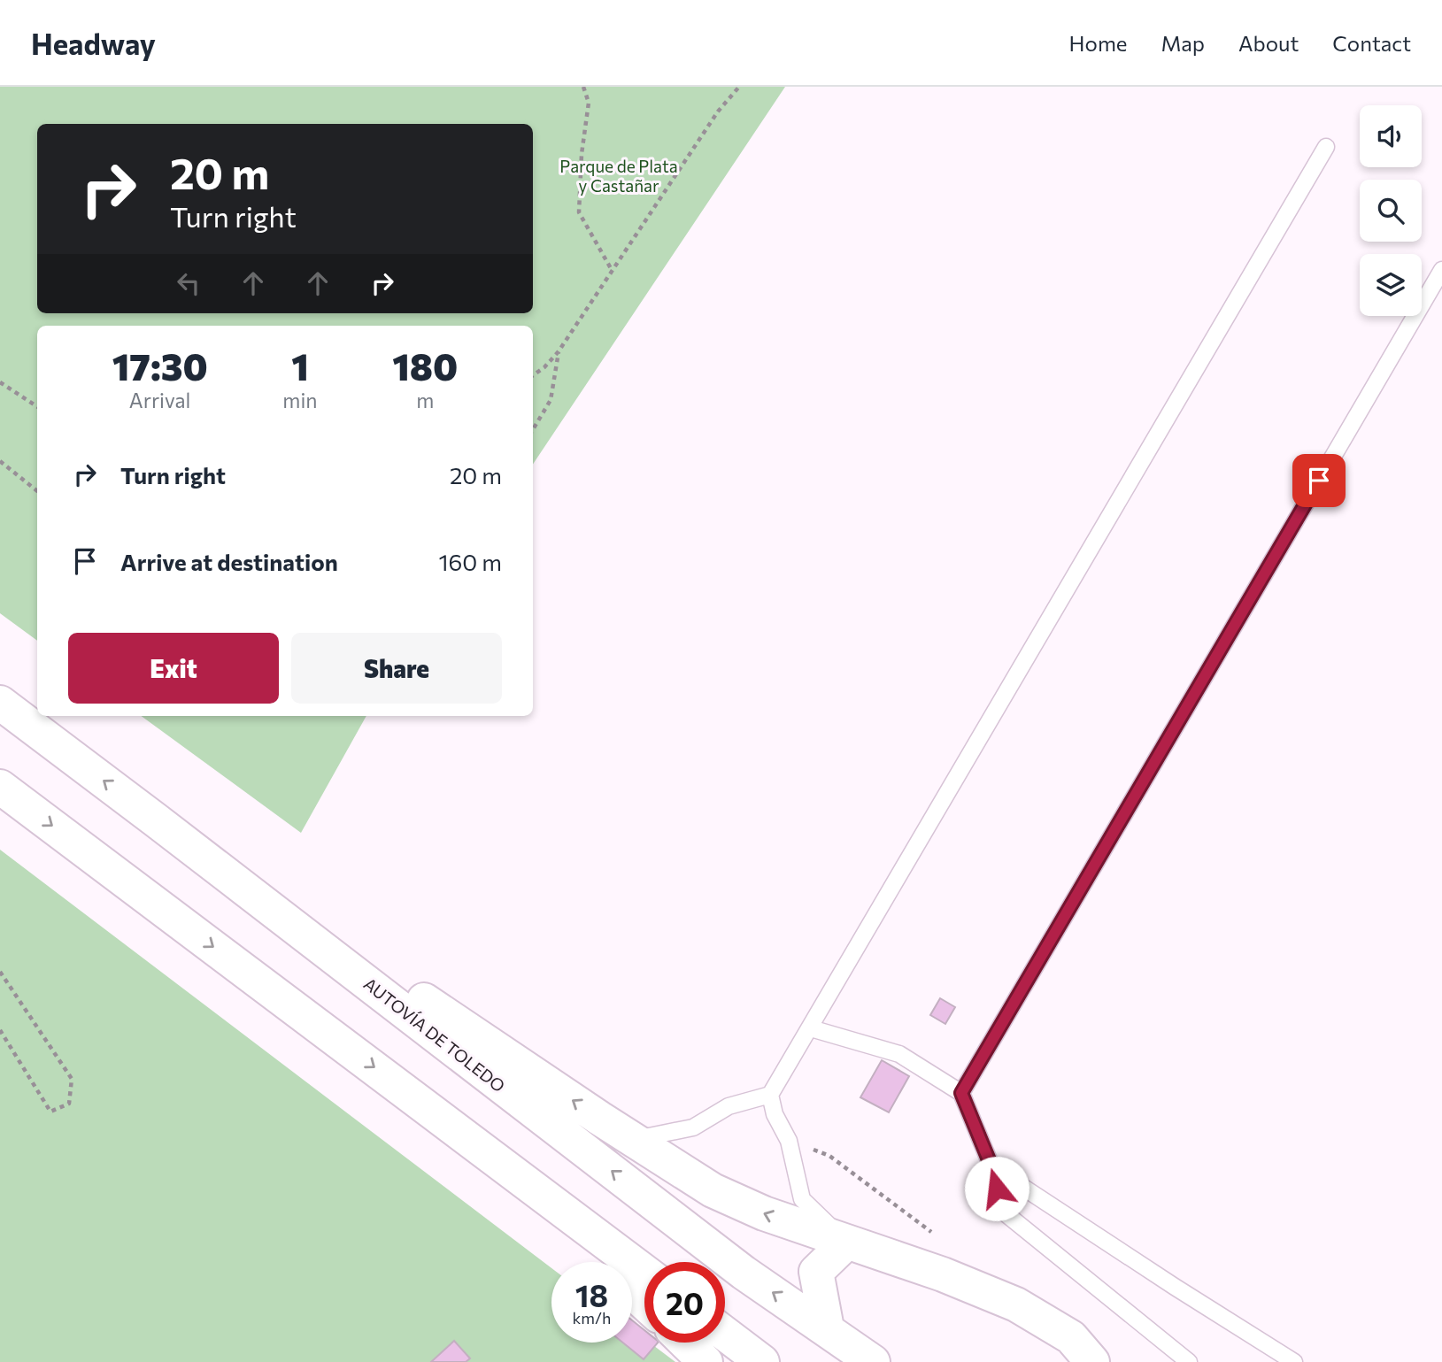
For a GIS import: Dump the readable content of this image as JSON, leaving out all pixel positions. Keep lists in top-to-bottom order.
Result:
{
  "streets": {
    "highway": ["AUTOVÍA DE TOLEDO"]
  },
  "parks": ["Parque de Plata y Castañar"],
  "page": {
    "header": "Headway",
    "nav": [
      "Home",
      "Map",
      "About",
      "Contact"
    ],
    "turn": ["20 m", "Turn right"],
    "eta": [
      "17:30",
      "Arrival",
      "1",
      "min",
      "180",
      "m"
    ],
    "list": [
      {
        "name": "Turn right",
        "value": "20 m"
      },
      {
        "name": "Arrive at destination",
        "value": "160 m"
      }
    ],
    "buttons": ["Exit", "Share"],
    "speed": "18 km/h",
    "limit": "20"
  }
}
